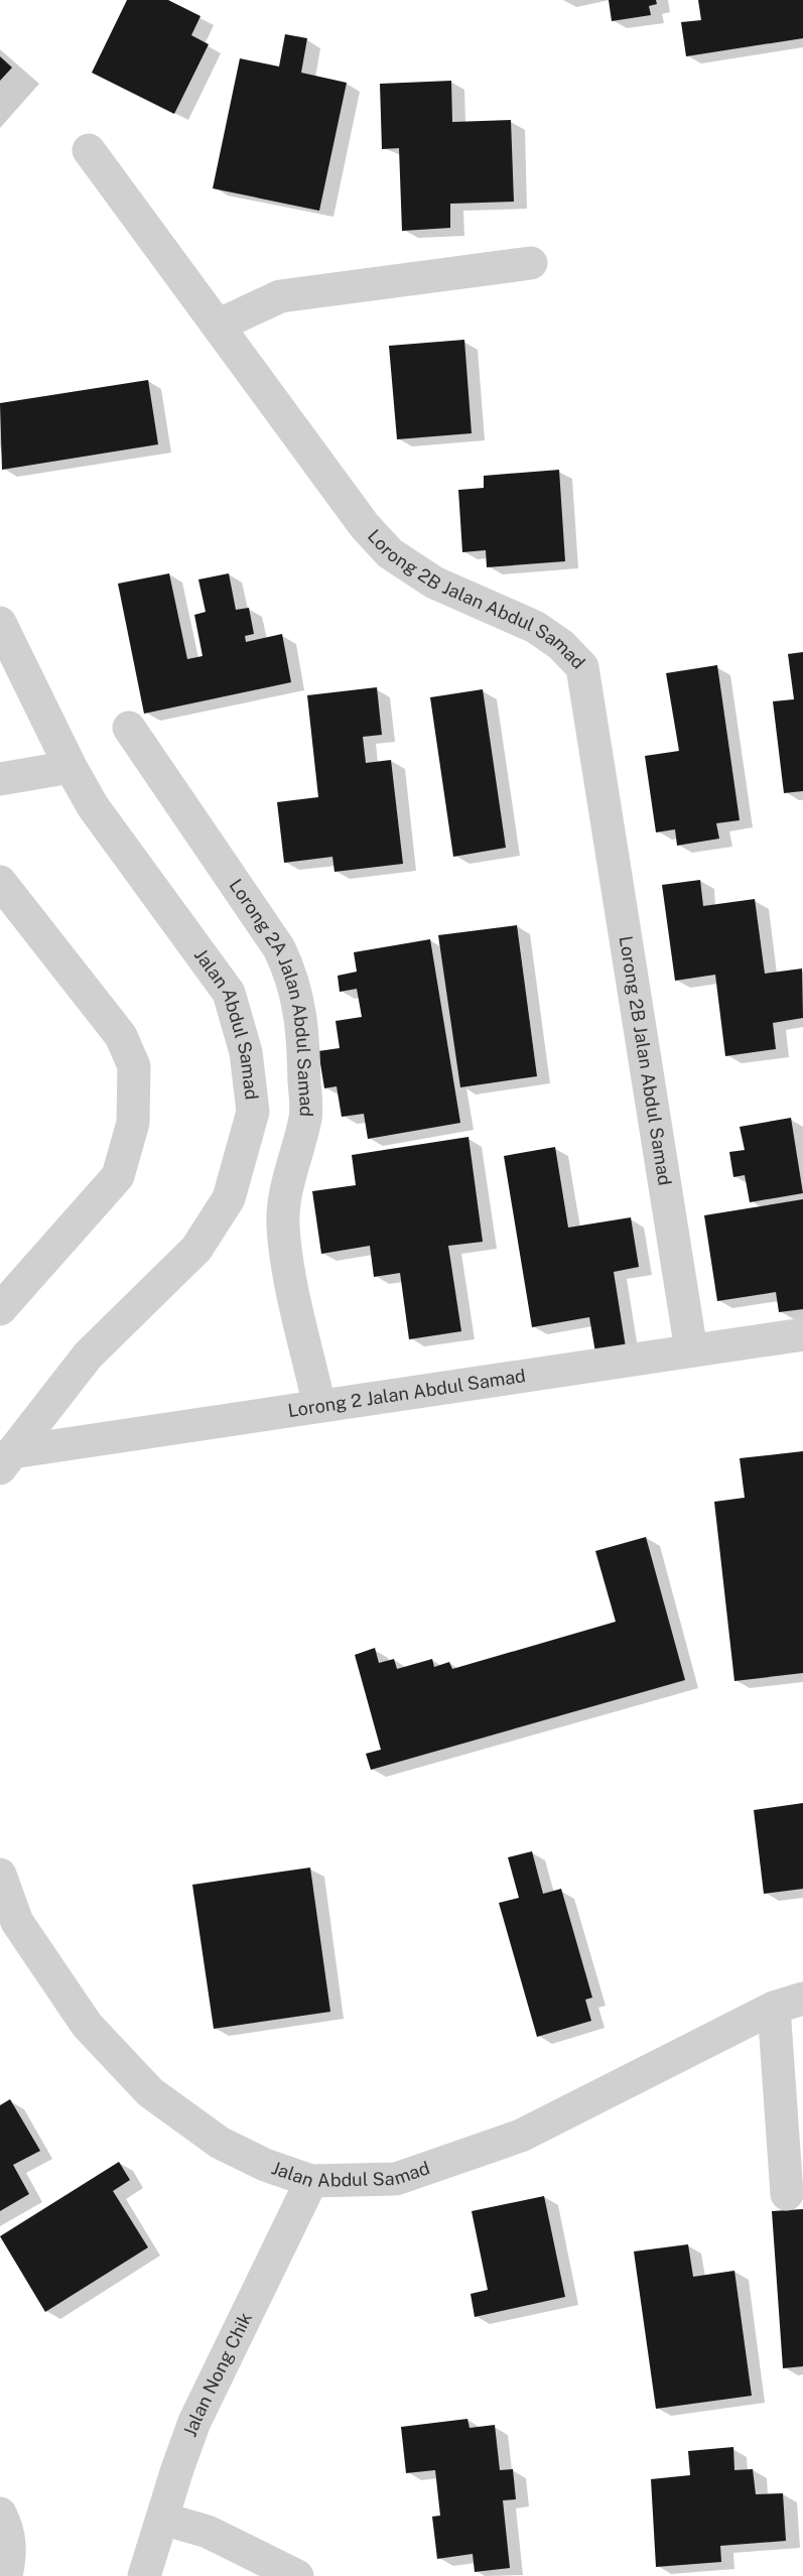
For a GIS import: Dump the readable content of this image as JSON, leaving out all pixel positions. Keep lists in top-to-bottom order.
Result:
{
  "streets": {
    "street": [
      "Lorong 2B Jalan Abdul Samad",
      "Lorong 2A Jalan Abdul Samad",
      "Jalan Abdul Samad",
      "Lorong 2 Jalan Abdul Samad",
      "Jalan Nong Chik"
    ]
  },
  "crossings": [
    ["Lorong 2B Jalan Abdul Samad", "Lorong 2 Jalan Abdul Samad"],
    ["Lorong 2A Jalan Abdul Samad", "Lorong 2 Jalan Abdul Samad"],
    ["Jalan Abdul Samad", "Lorong 2 Jalan Abdul Samad"],
    ["Jalan Abdul Samad", "Jalan Nong Chik"]
  ]
}
